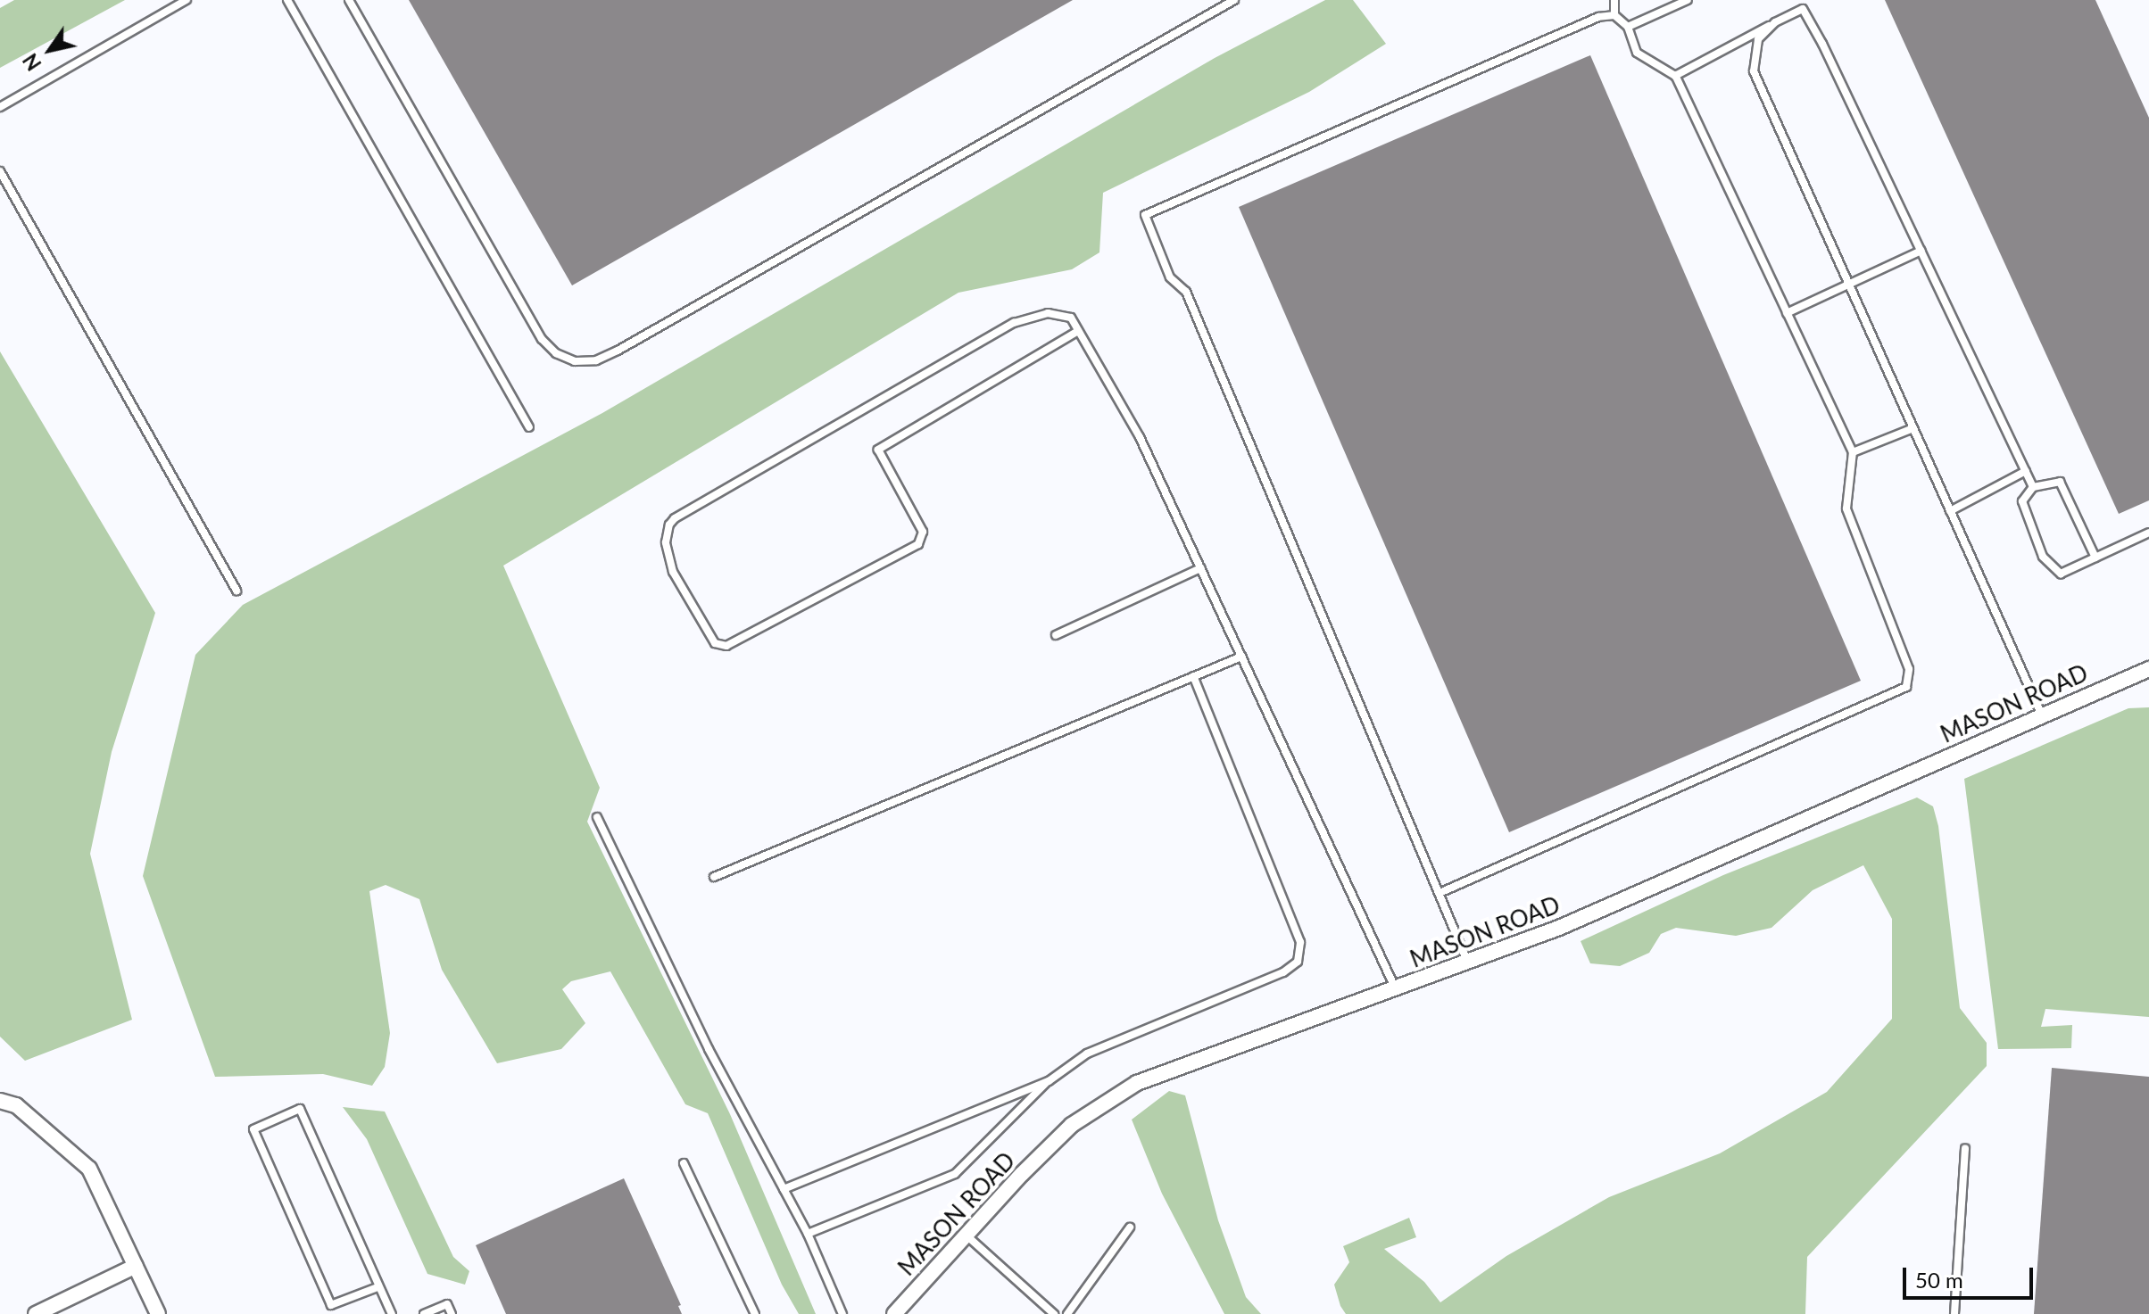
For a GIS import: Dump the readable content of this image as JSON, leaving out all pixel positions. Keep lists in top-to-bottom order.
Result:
{
  "streets": {
    "street": ["MASON ROAD"]
  },
  "scale_bar": "50 m",
  "north": "bottom left"
}
